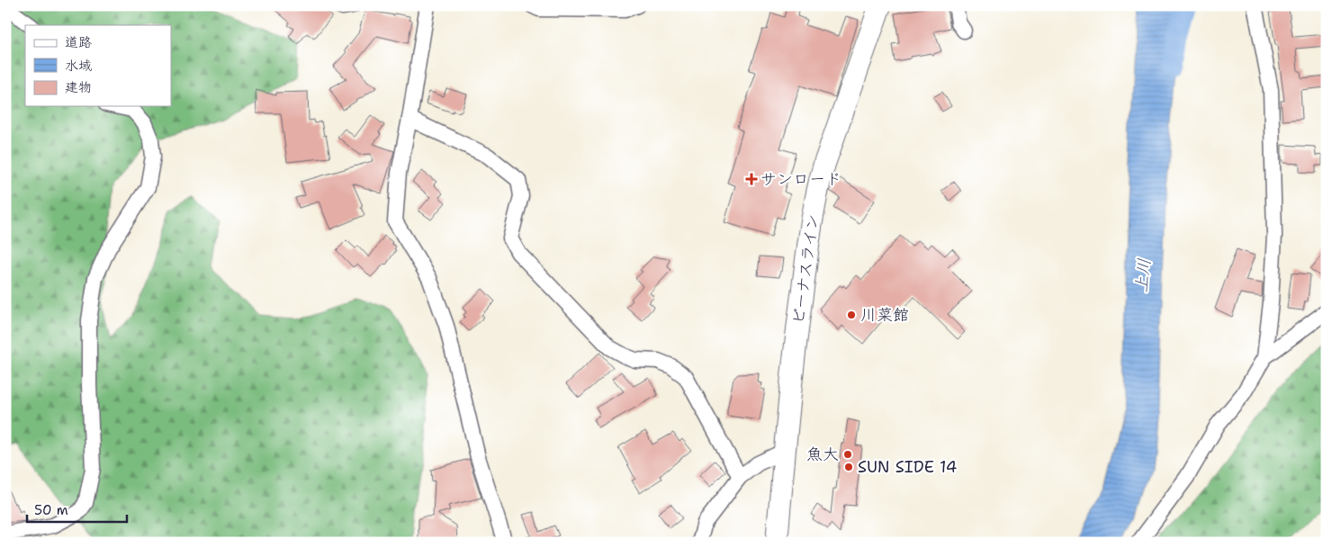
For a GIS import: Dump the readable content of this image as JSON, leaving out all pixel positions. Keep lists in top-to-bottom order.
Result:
{
  "streets": {
    "main road": ["ビーナスライン"]
  },
  "water": ["上川"],
  "places": {
    "health": ["サンロード"],
    "other": ["川菜館", "魚大", "SUN SIDE 14"]
  },
  "legend": ["道路", "水域", "建物"],
  "scale_bar": "50 m"
}
